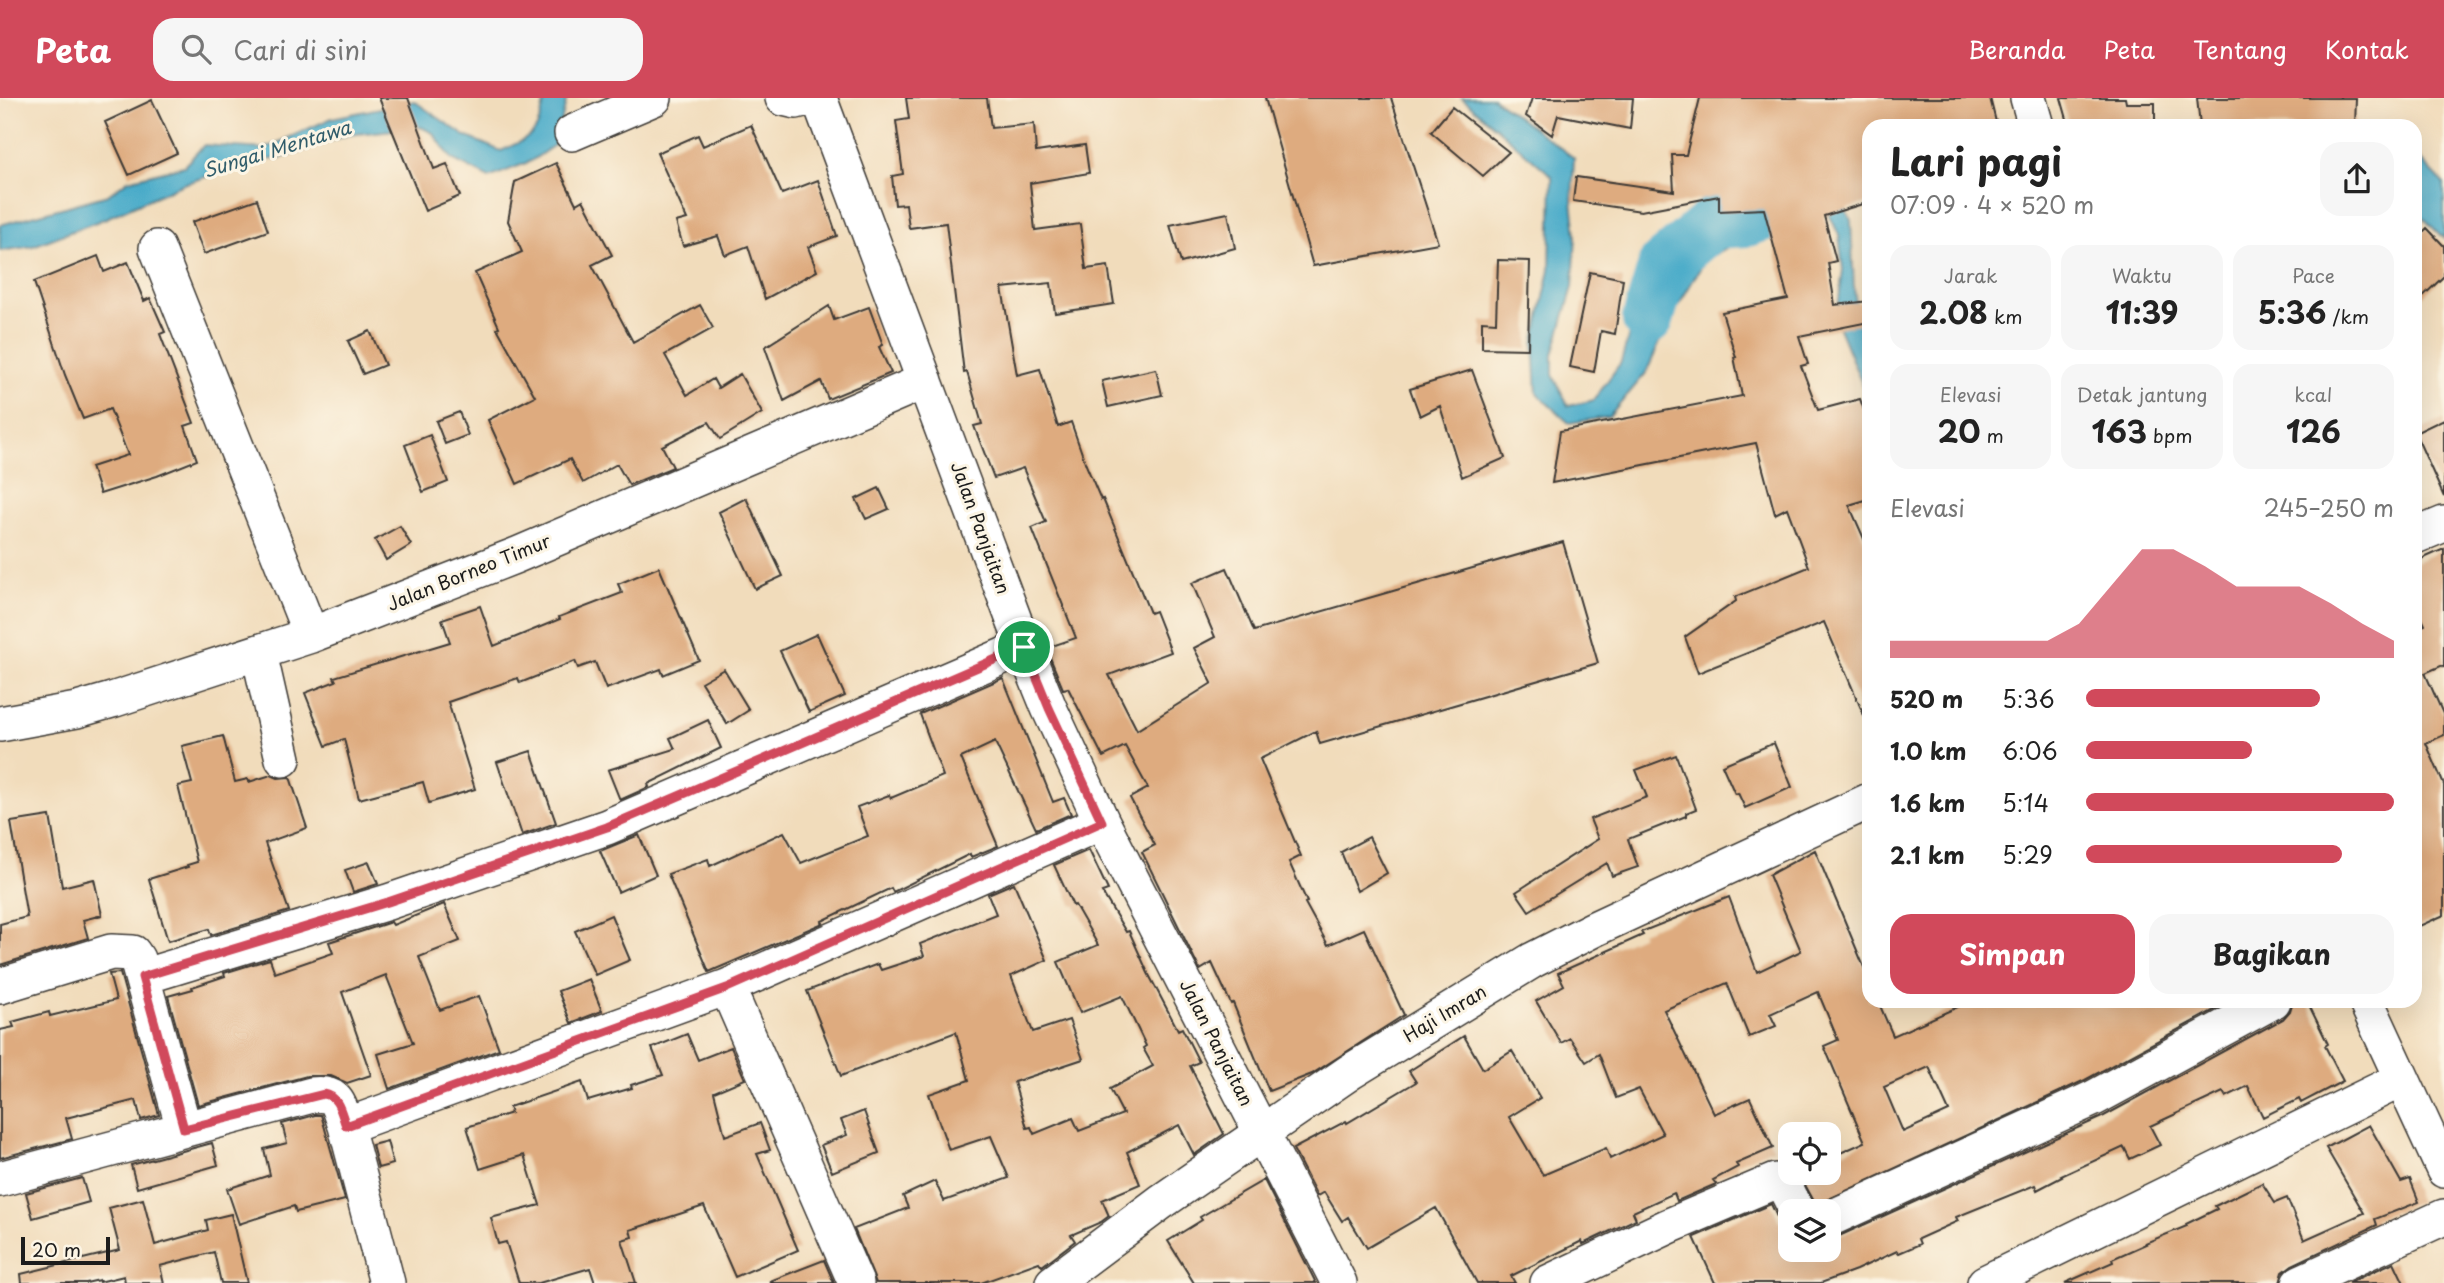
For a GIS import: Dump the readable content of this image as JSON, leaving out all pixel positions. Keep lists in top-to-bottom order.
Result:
{
  "streets": {
    "street": ["Jalan Panjaitan", "Jalan Borneo Timur", "Haji Imran"]
  },
  "crossings": [
    ["Jalan Panjaitan", "Jalan Borneo Timur"],
    ["Jalan Panjaitan", "Haji Imran"]
  ],
  "water": ["Sungai Mentawa"],
  "scale_bar": "20 m",
  "page": {
    "header": "Peta",
    "search": "Cari di sini",
    "nav": [
      "Beranda",
      "Peta",
      "Tentang",
      "Kontak"
    ],
    "heading": ["Lari pagi", "07:09 · 4 × 520 m"],
    "stats": [
      ["Jarak", "2.08 km"],
      ["Waktu", "11:39"],
      ["Pace", "5:36 /km"],
      ["Elevasi", "20 m"],
      ["Detak jantung", "163 bpm"],
      ["kcal", "126"]
    ],
    "chart": ["Elevasi", "245–250 m"],
    "list": [
      {
        "name": "520 m",
        "note": "5:36"
      },
      {
        "name": "1.0 km",
        "note": "6:06"
      },
      {
        "name": "1.6 km",
        "note": "5:14"
      },
      {
        "name": "2.1 km",
        "note": "5:29"
      }
    ],
    "buttons": ["Simpan", "Bagikan"],
    "scale": "20 m"
  }
}
